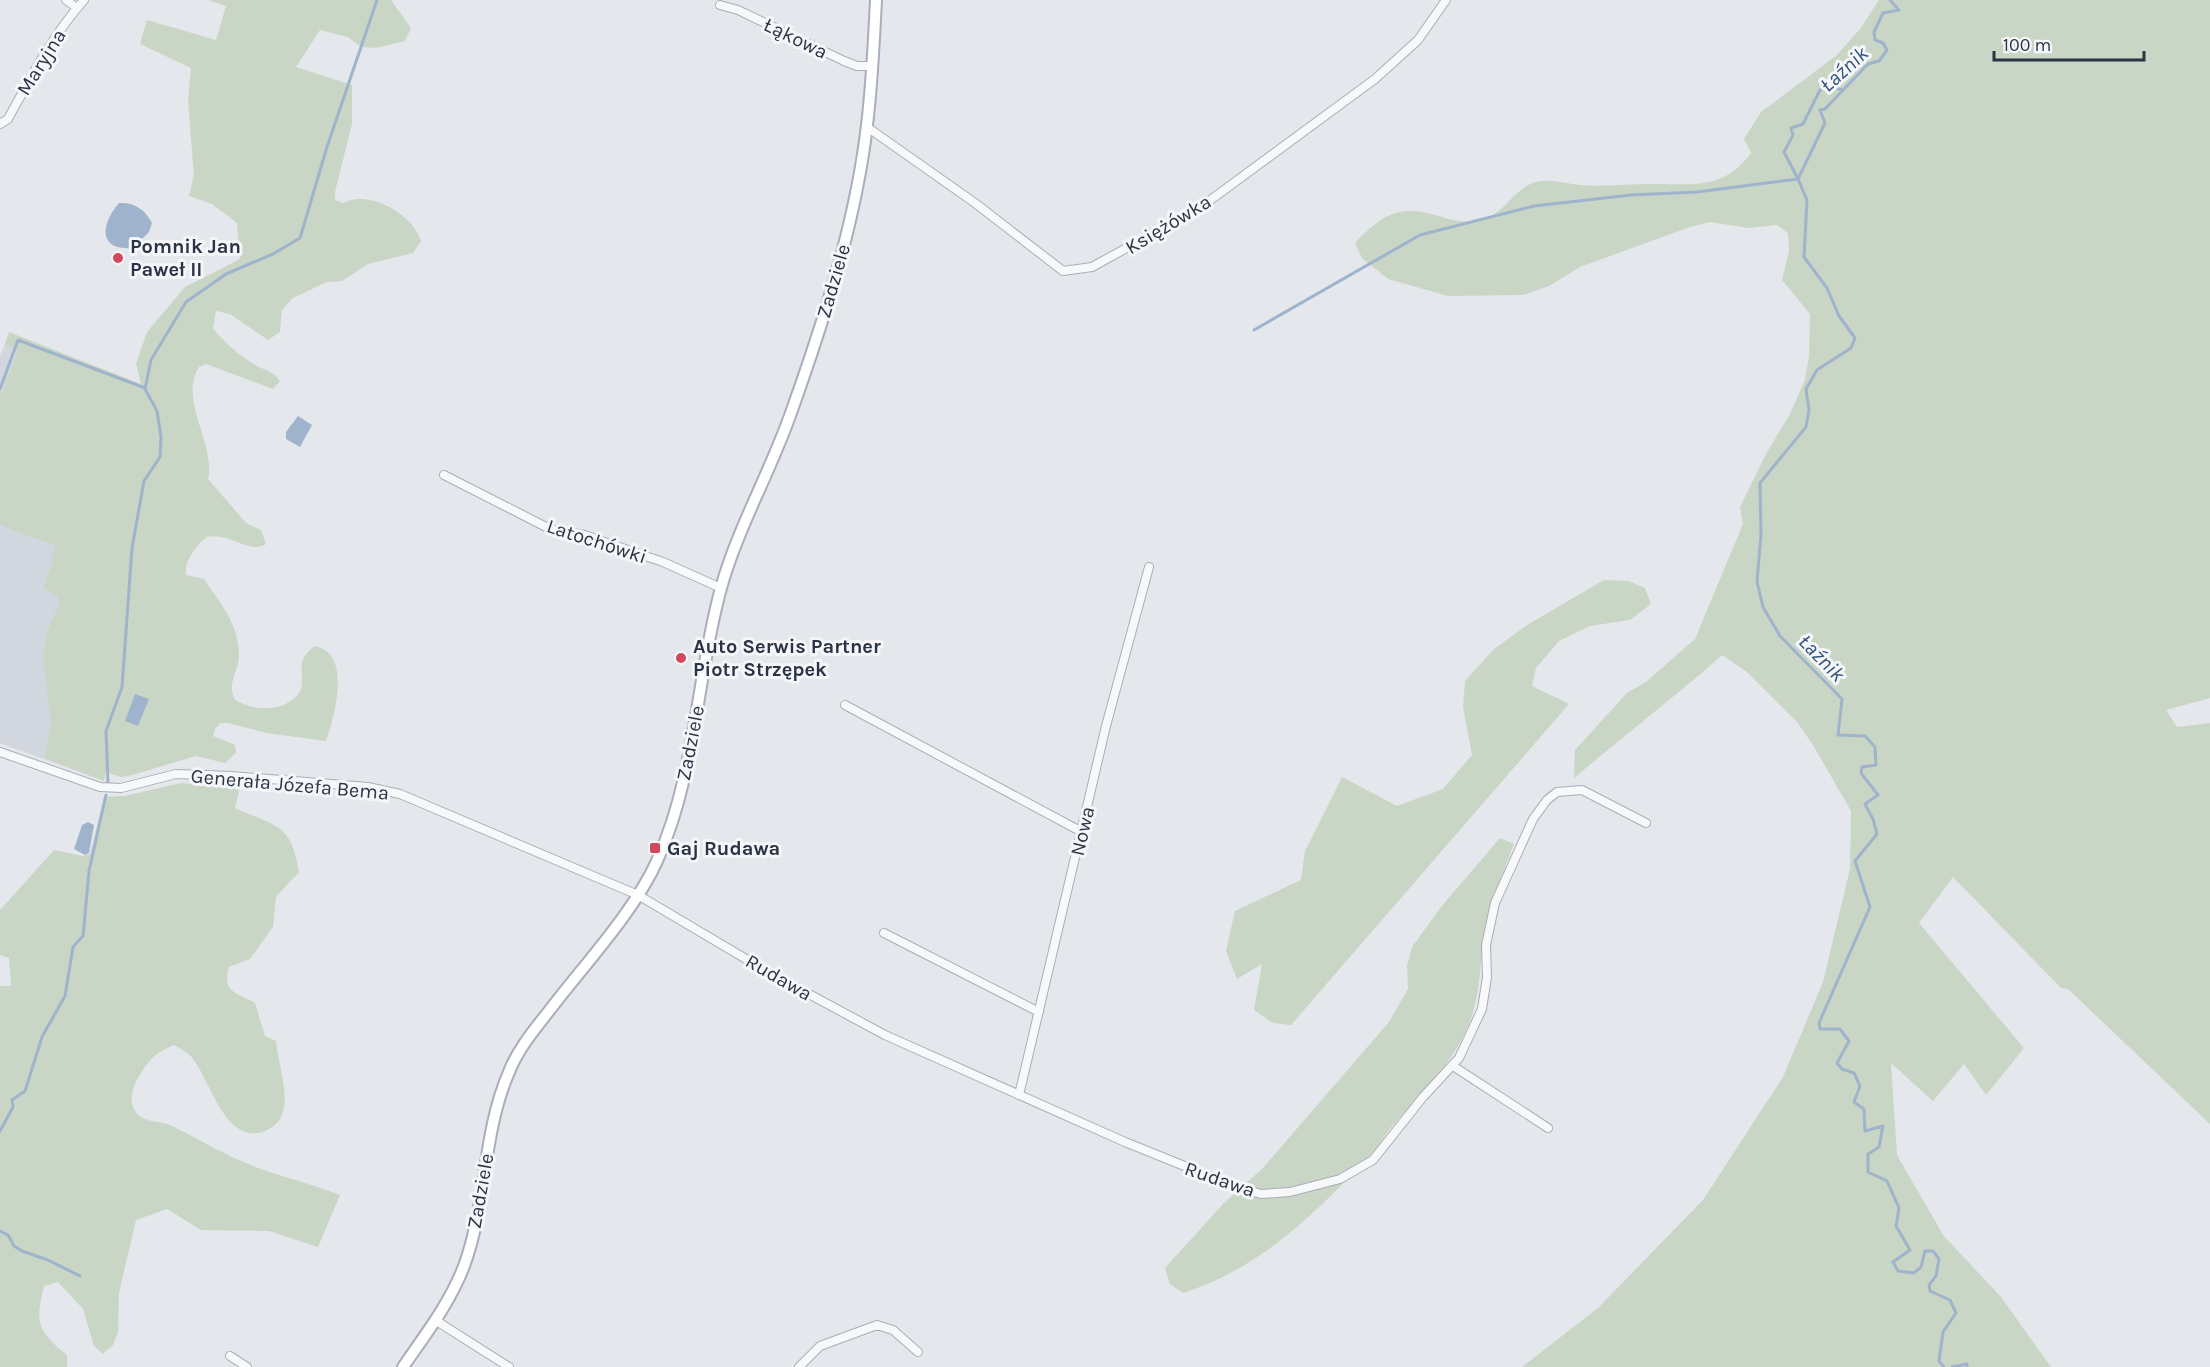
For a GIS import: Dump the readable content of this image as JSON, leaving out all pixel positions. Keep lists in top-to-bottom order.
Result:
{
  "streets": {
    "street": [
      "Łąkowa",
      "Maryjna",
      "Księżówka",
      "Zadziele",
      "Latochówki",
      "Generała Józefa Bema",
      "Nowa",
      "Rudawa"
    ]
  },
  "crossings": [
    ["Łąkowa", "Zadziele"],
    ["Księżówka", "Zadziele"],
    ["Zadziele", "Latochówki"],
    ["Zadziele", "Generała Józefa Bema"],
    ["Zadziele", "Rudawa"],
    ["Generała Józefa Bema", "Rudawa"],
    ["Nowa", "Rudawa"]
  ],
  "water": ["Łaźnik"],
  "places": {
    "other": ["Pomnik Jan Paweł II", "Auto Serwis Partner Piotr Strzępek"],
    "transit": ["Gaj Rudawa"]
  },
  "scale_bar": "100 m"
}
